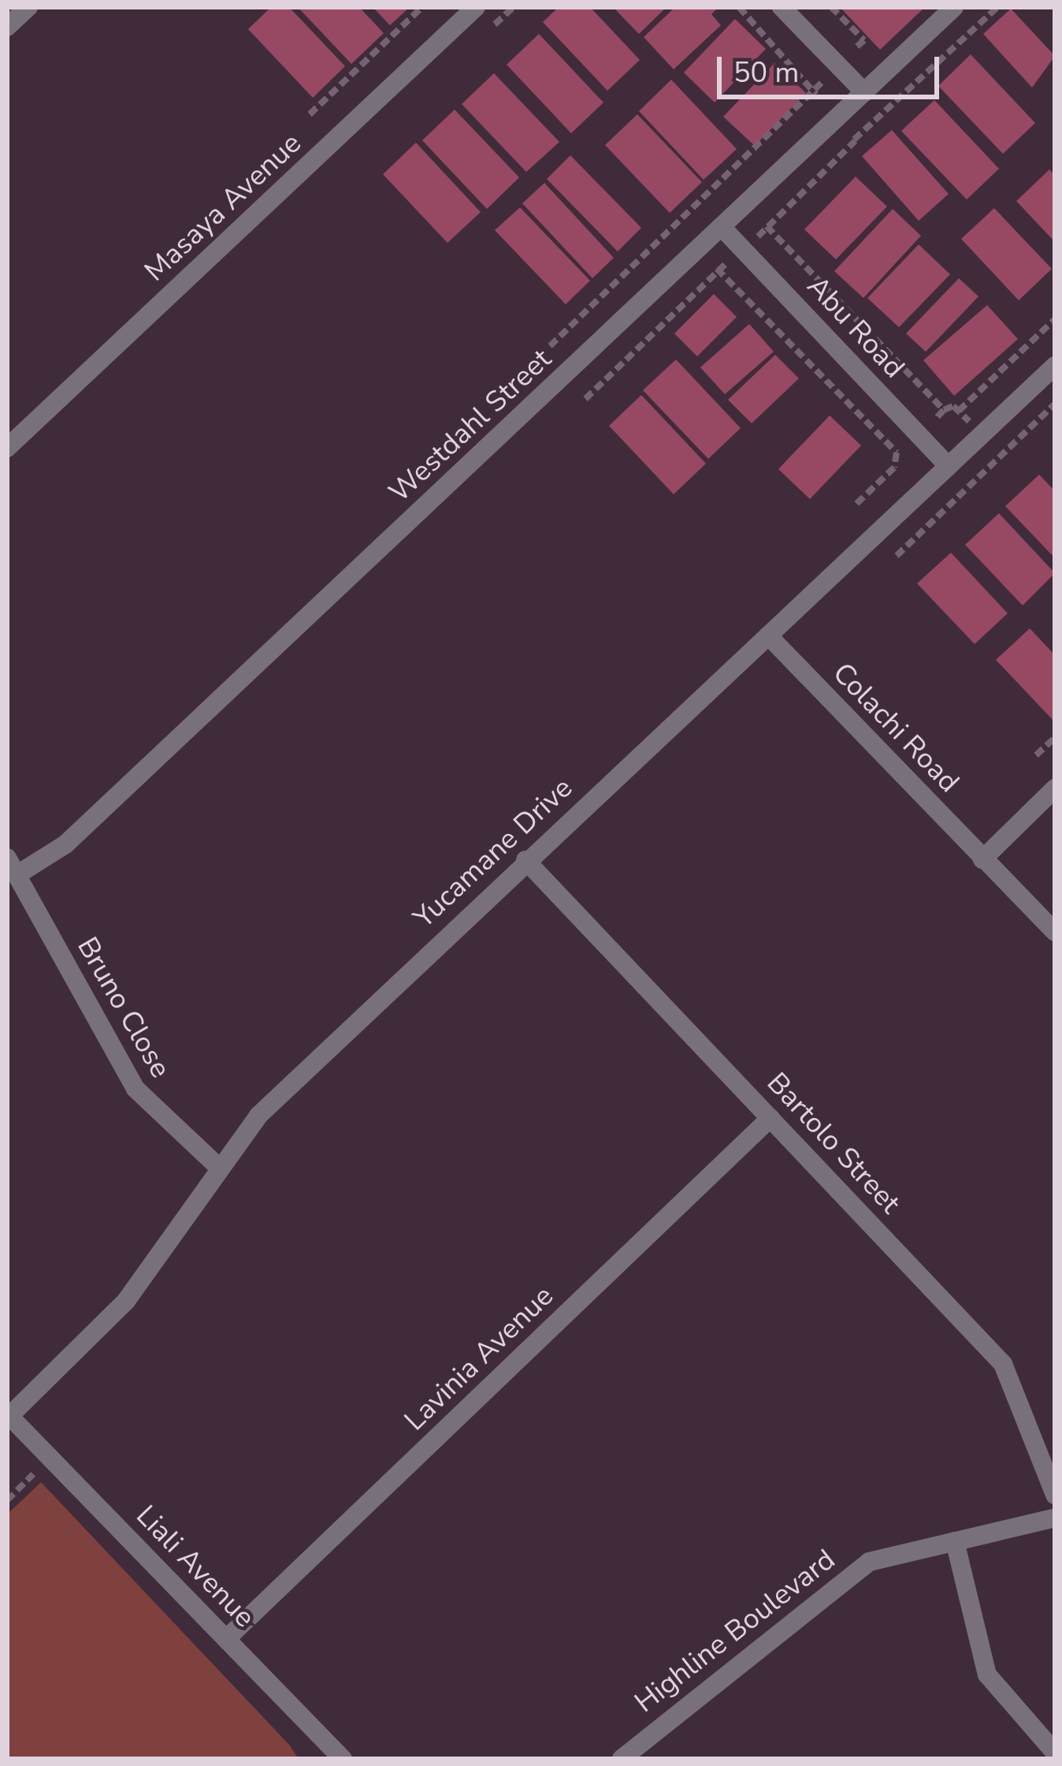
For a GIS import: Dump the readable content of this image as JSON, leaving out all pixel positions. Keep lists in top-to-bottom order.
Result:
{
  "streets": {
    "street": [
      "Masaya Avenue",
      "Abu Road",
      "Westdahl Street",
      "Colachi Road",
      "Yucamane Drive",
      "Bruno Close",
      "Bartolo Street",
      "Lavinia Avenue",
      "Liali Avenue",
      "Highline Boulevard"
    ]
  },
  "crossings": [
    ["Abu Road", "Westdahl Street"],
    ["Abu Road", "Yucamane Drive"],
    ["Westdahl Street", "Bruno Close"],
    ["Colachi Road", "Yucamane Drive"],
    ["Yucamane Drive", "Bruno Close"],
    ["Yucamane Drive", "Bartolo Street"],
    ["Yucamane Drive", "Liali Avenue"],
    ["Bartolo Street", "Lavinia Avenue"],
    ["Lavinia Avenue", "Liali Avenue"]
  ],
  "scale_bar": "50 m"
}
